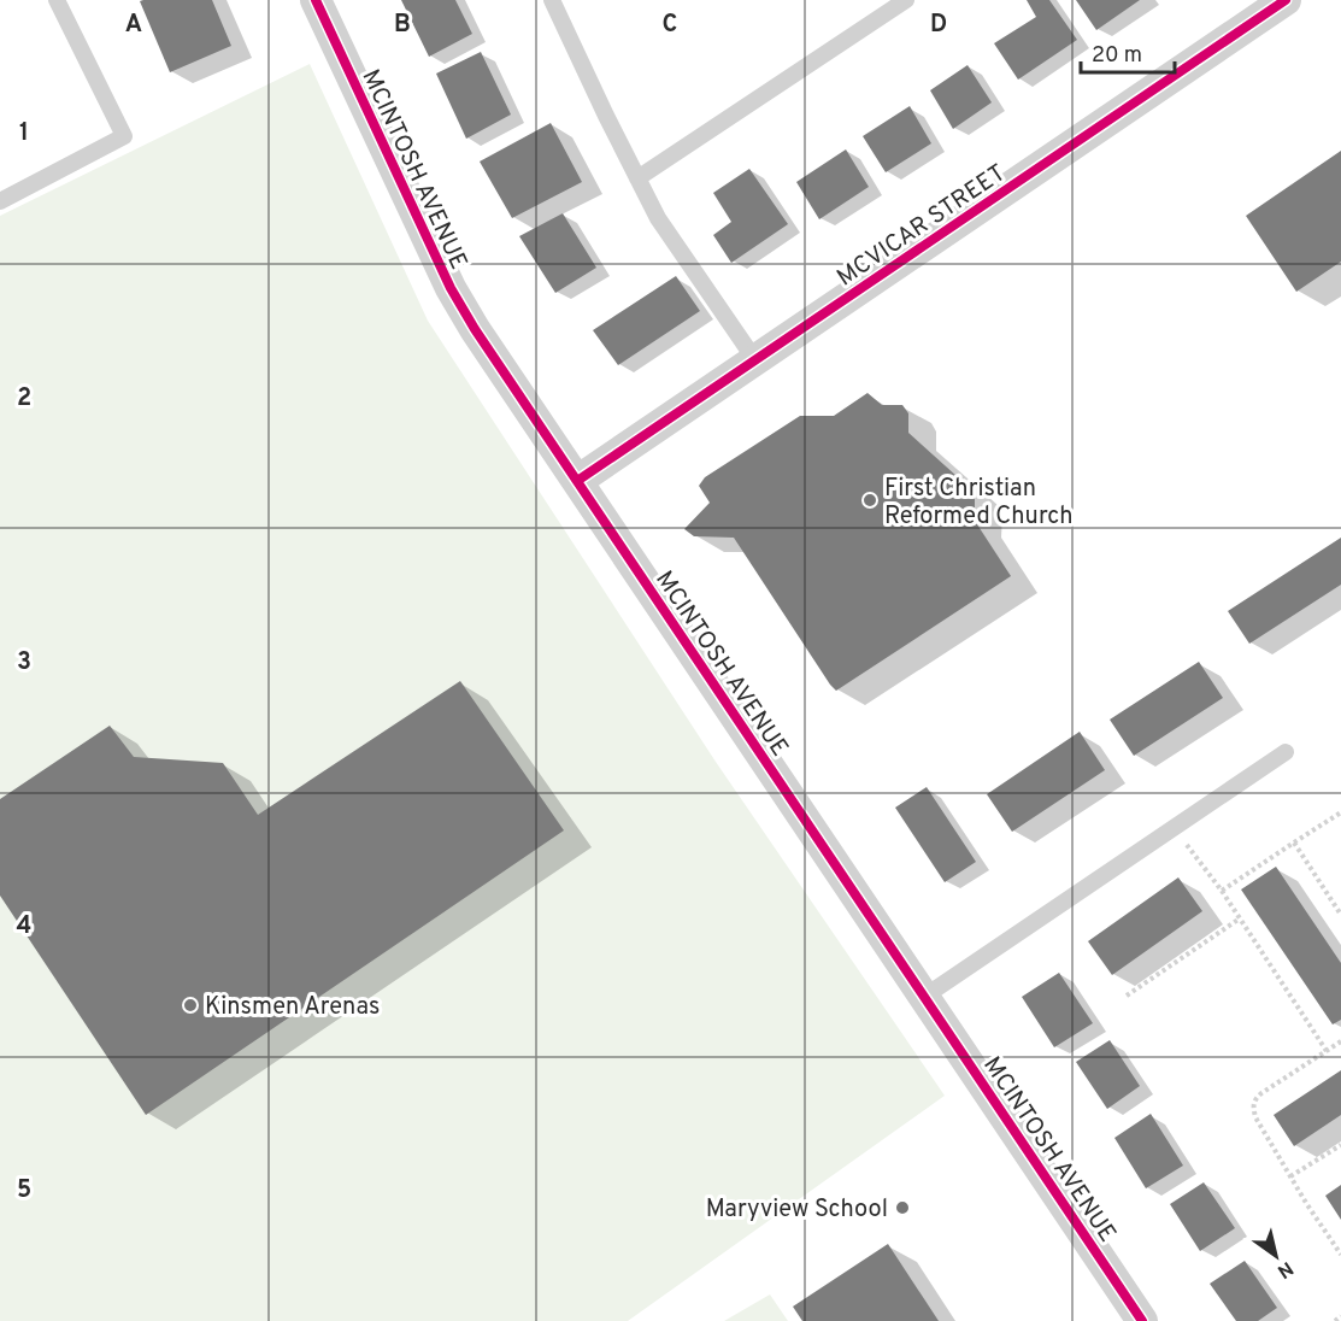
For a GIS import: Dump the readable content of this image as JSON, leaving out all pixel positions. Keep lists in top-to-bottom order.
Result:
{
  "streets": {
    "street": ["MCINTOSH AVENUE", "MCVICAR STREET"]
  },
  "crossings": [
    ["MCINTOSH AVENUE", "MCVICAR STREET"]
  ],
  "places": ["First Christian Reformed Church", "Kinsmen Arenas", "Maryview School"],
  "scale_bar": "20 m",
  "north": "bottom right",
  "grid": {
    "columns": [
      "A",
      "B",
      "C",
      "D"
    ],
    "rows": [
      "1",
      "2",
      "3",
      "4",
      "5"
    ]
  }
}
